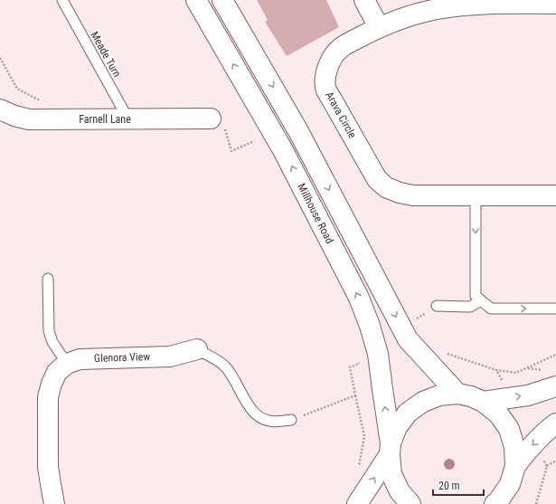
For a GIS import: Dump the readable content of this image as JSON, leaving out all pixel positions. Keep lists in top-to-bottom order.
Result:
{
  "streets": {
    "main road": [
      "Arava Circle",
      "Farnell Lane",
      "Millhouse Road",
      "Glenora View"
    ],
    "lane": ["Meade Turn"]
  },
  "crossings": [
    ["Meade Turn", "Farnell Lane"]
  ],
  "scale_bar": "20 m"
}
